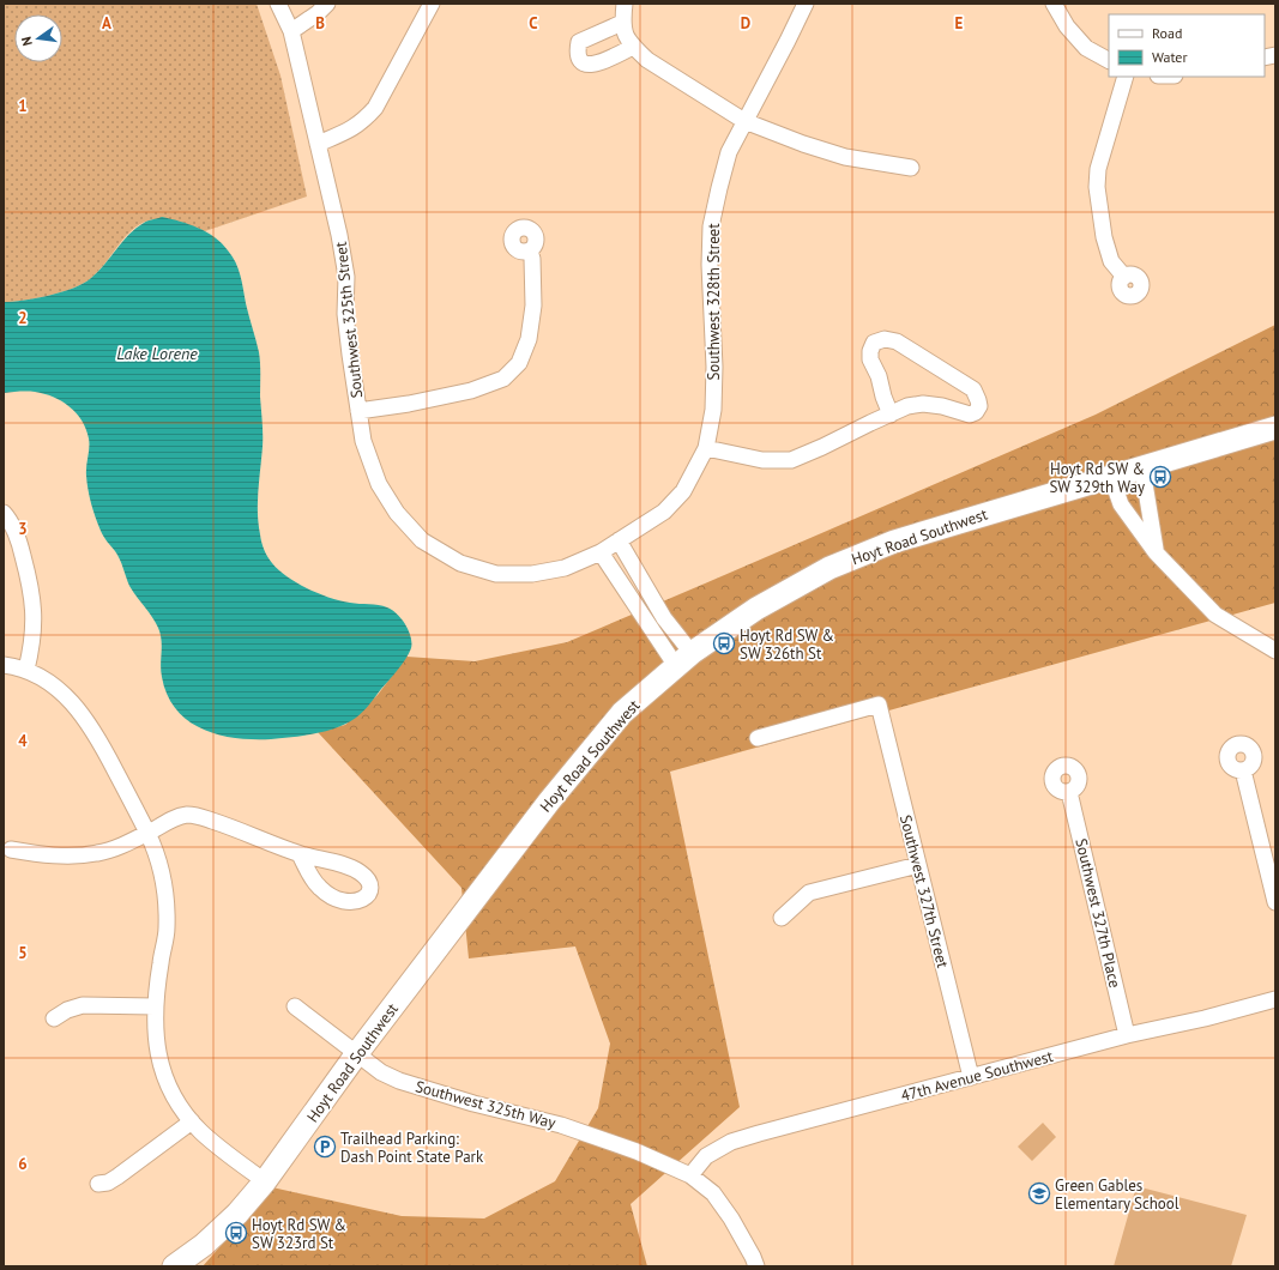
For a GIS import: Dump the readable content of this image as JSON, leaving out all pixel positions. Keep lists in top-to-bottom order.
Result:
{
  "streets": {
    "main road": ["Hoyt Road Southwest"],
    "street": [
      "Southwest 328th Street",
      "Southwest 325th Street",
      "Southwest 327th Street",
      "Southwest 327th Place",
      "47th Avenue Southwest",
      "Southwest 325th Way"
    ]
  },
  "crossings": [
    ["Southwest 328th Street", "Southwest 325th Street"],
    ["Hoyt Road Southwest", "Southwest 325th Way"],
    ["Southwest 327th Street", "47th Avenue Southwest"],
    ["Southwest 327th Place", "47th Avenue Southwest"],
    ["47th Avenue Southwest", "Southwest 325th Way"]
  ],
  "water": ["Lake Lorene"],
  "places": {
    "bus stop": ["Hoyt Rd SW & SW 329th Way", "Hoyt Rd SW & SW 326th St", "Hoyt Rd SW & SW 323rd St"],
    "parking": ["Trailhead Parking: Dash Point State Park"],
    "school or university": ["Green Gables Elementary School"]
  },
  "legend": ["Road", "Water"],
  "north": "left",
  "grid": {
    "columns": [
      "A",
      "B",
      "C",
      "D",
      "E"
    ],
    "rows": [
      "1",
      "2",
      "3",
      "4",
      "5",
      "6"
    ]
  }
}
